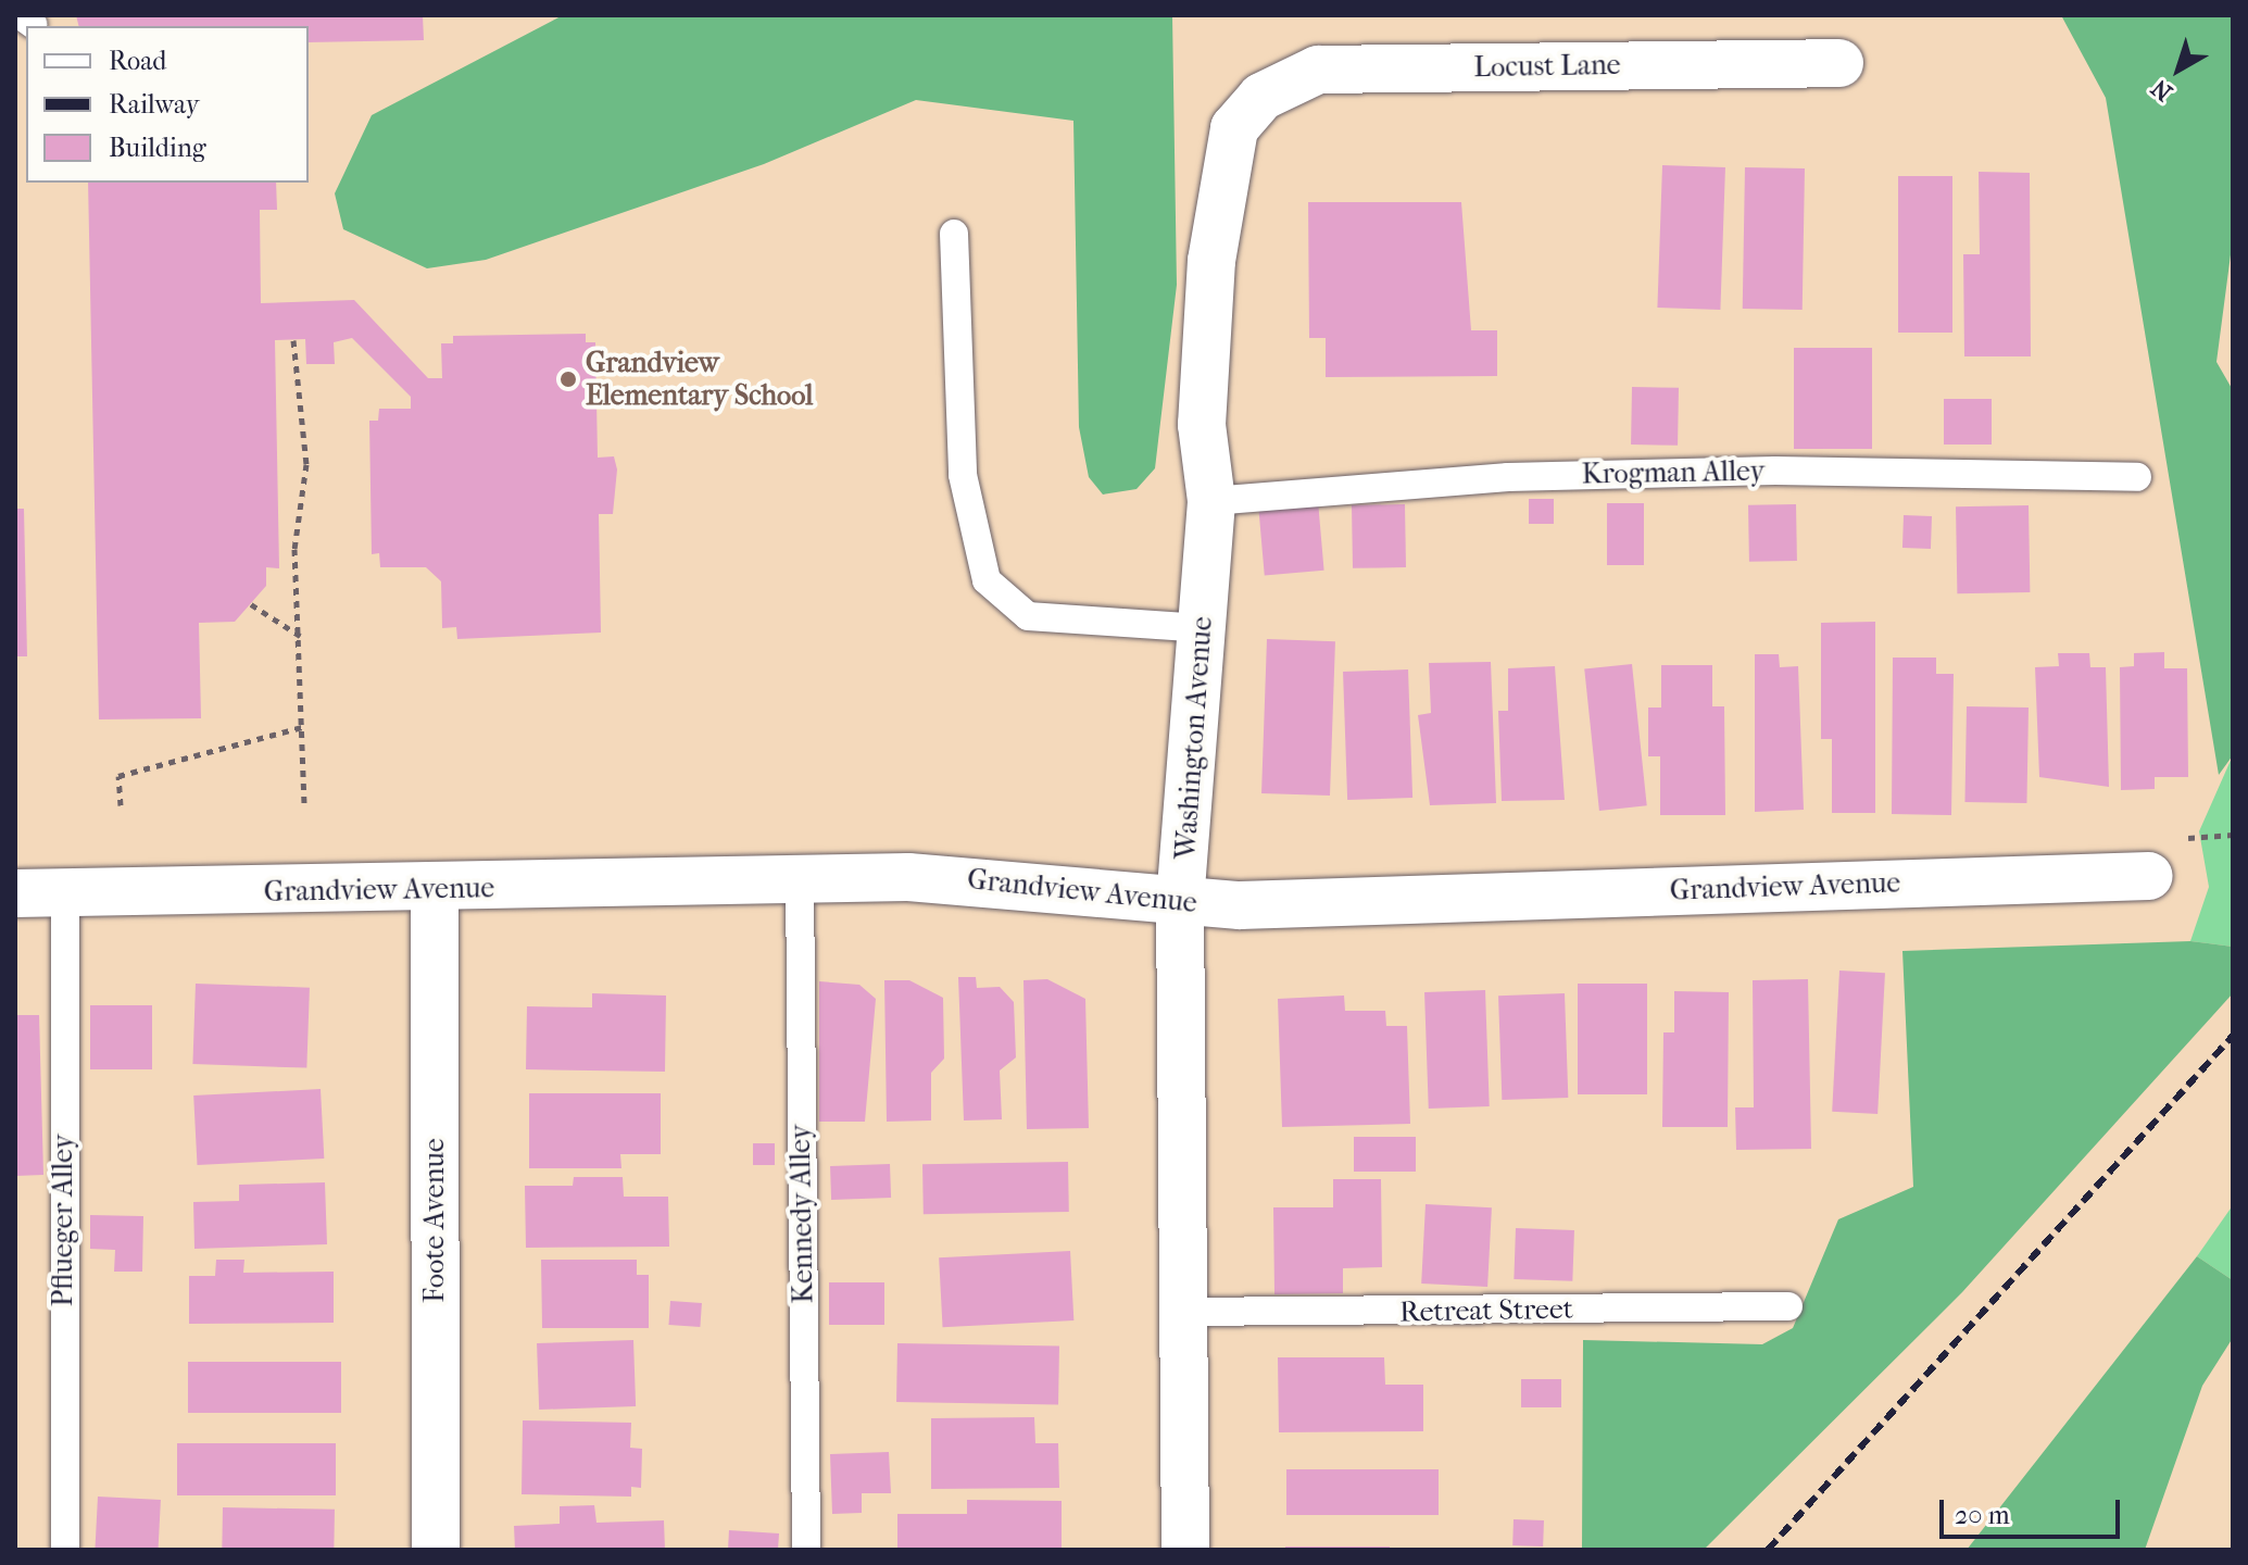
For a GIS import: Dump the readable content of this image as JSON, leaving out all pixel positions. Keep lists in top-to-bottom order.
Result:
{
  "streets": {
    "street": [
      "Locust Lane",
      "Washington Avenue",
      "Grandview Avenue",
      "Foote Avenue"
    ],
    "lane": [
      "Krogman Alley",
      "Kennedy Alley",
      "Pflueger Alley",
      "Retreat Street"
    ]
  },
  "crossings": [
    ["Locust Lane", "Washington Avenue"],
    ["Krogman Alley", "Washington Avenue"],
    ["Washington Avenue", "Grandview Avenue"],
    ["Washington Avenue", "Retreat Street"],
    ["Grandview Avenue", "Kennedy Alley"],
    ["Grandview Avenue", "Pflueger Alley"],
    ["Grandview Avenue", "Foote Avenue"]
  ],
  "places": ["Grandview Elementary School"],
  "legend": ["Road", "Railway", "Building"],
  "scale_bar": "20 m",
  "north": "bottom left"
}
